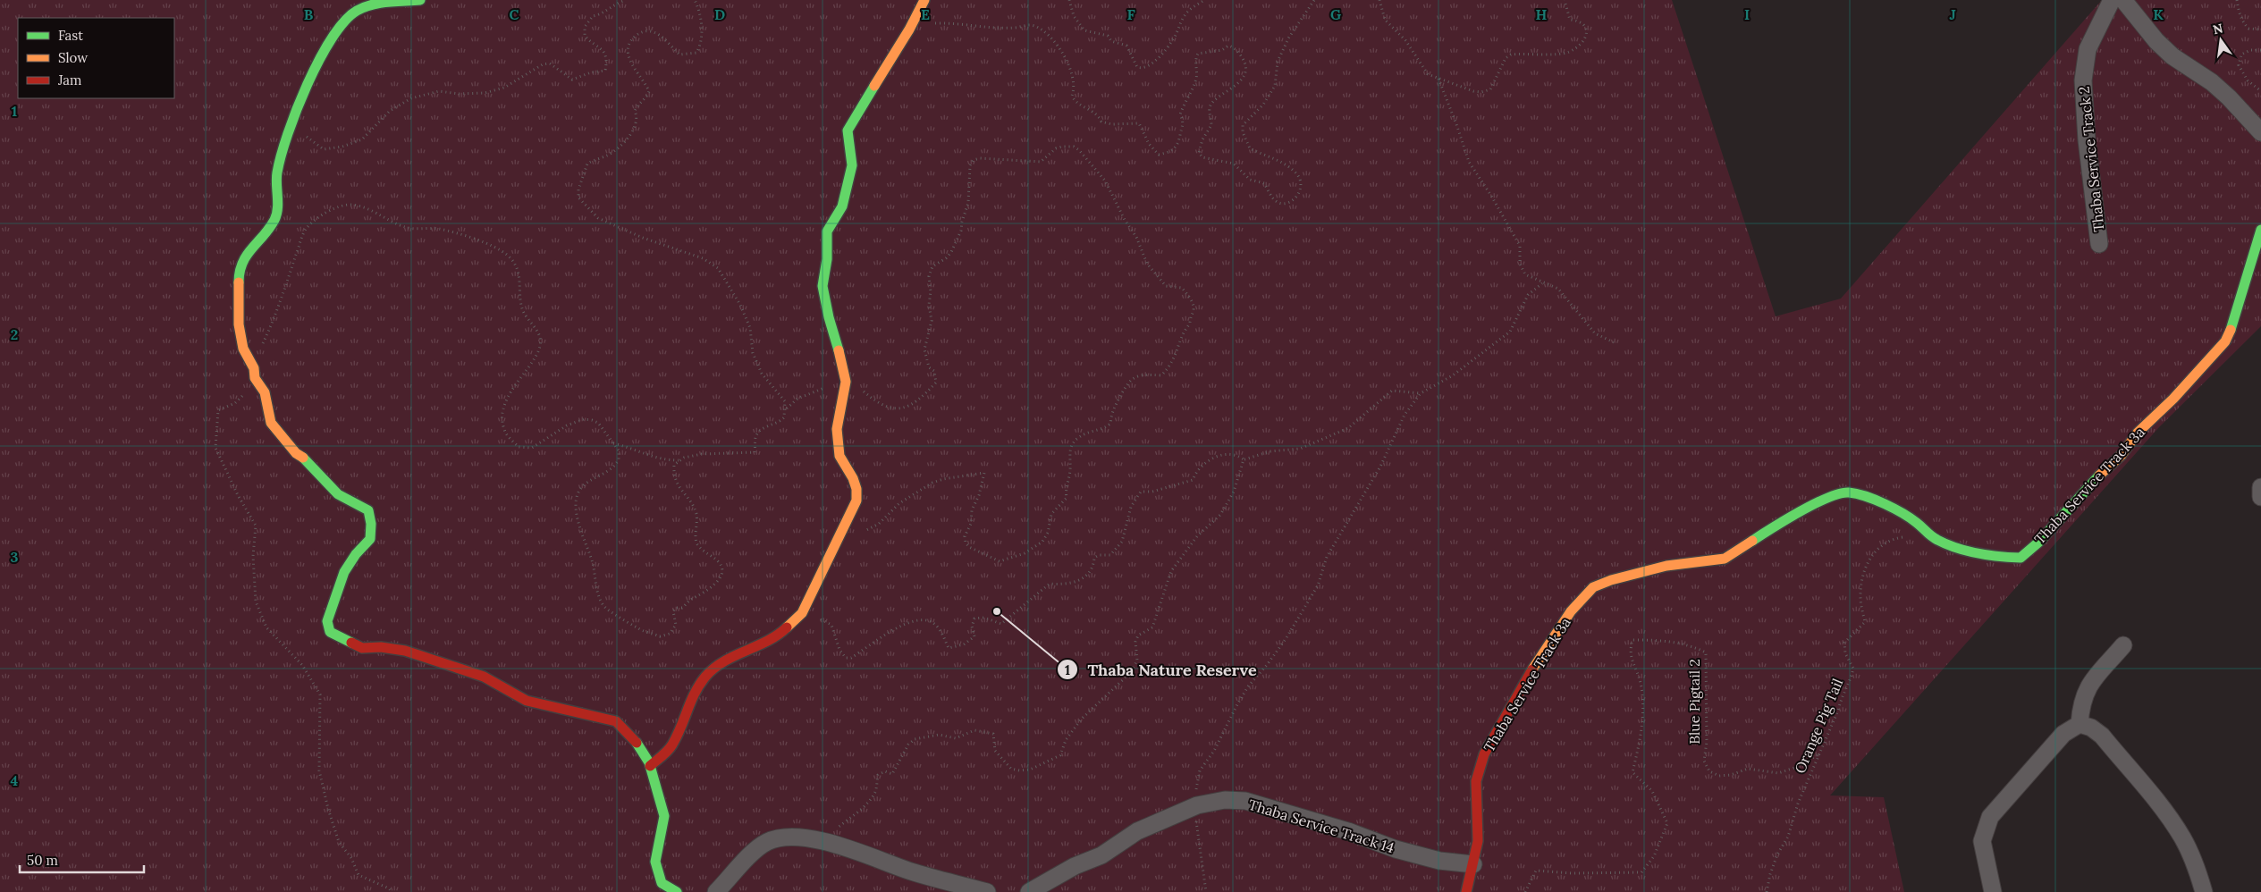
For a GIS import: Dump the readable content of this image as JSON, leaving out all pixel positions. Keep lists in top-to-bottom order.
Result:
{
  "streets": {
    "street": ["Thaba Service Track 2", "Thaba Service Track 3a", "Thaba Service Track 14"],
    "path": ["Blue Pigtail 2", "Orange Pig Tail"]
  },
  "crossings": [
    ["Thaba Service Track 3a", "Orange Pig Tail"],
    ["Thaba Service Track 3a", "Thaba Service Track 14"],
    ["Blue Pigtail 2", "Orange Pig Tail"]
  ],
  "places": ["Thaba Nature Reserve"],
  "legend": ["Fast", "Slow", "Jam"],
  "scale_bar": "50 m",
  "north": "top",
  "grid": {
    "columns": [
      "B",
      "C",
      "D",
      "E",
      "F",
      "G",
      "H",
      "I",
      "J",
      "K"
    ],
    "rows": [
      "1",
      "2",
      "3",
      "4"
    ]
  }
}
